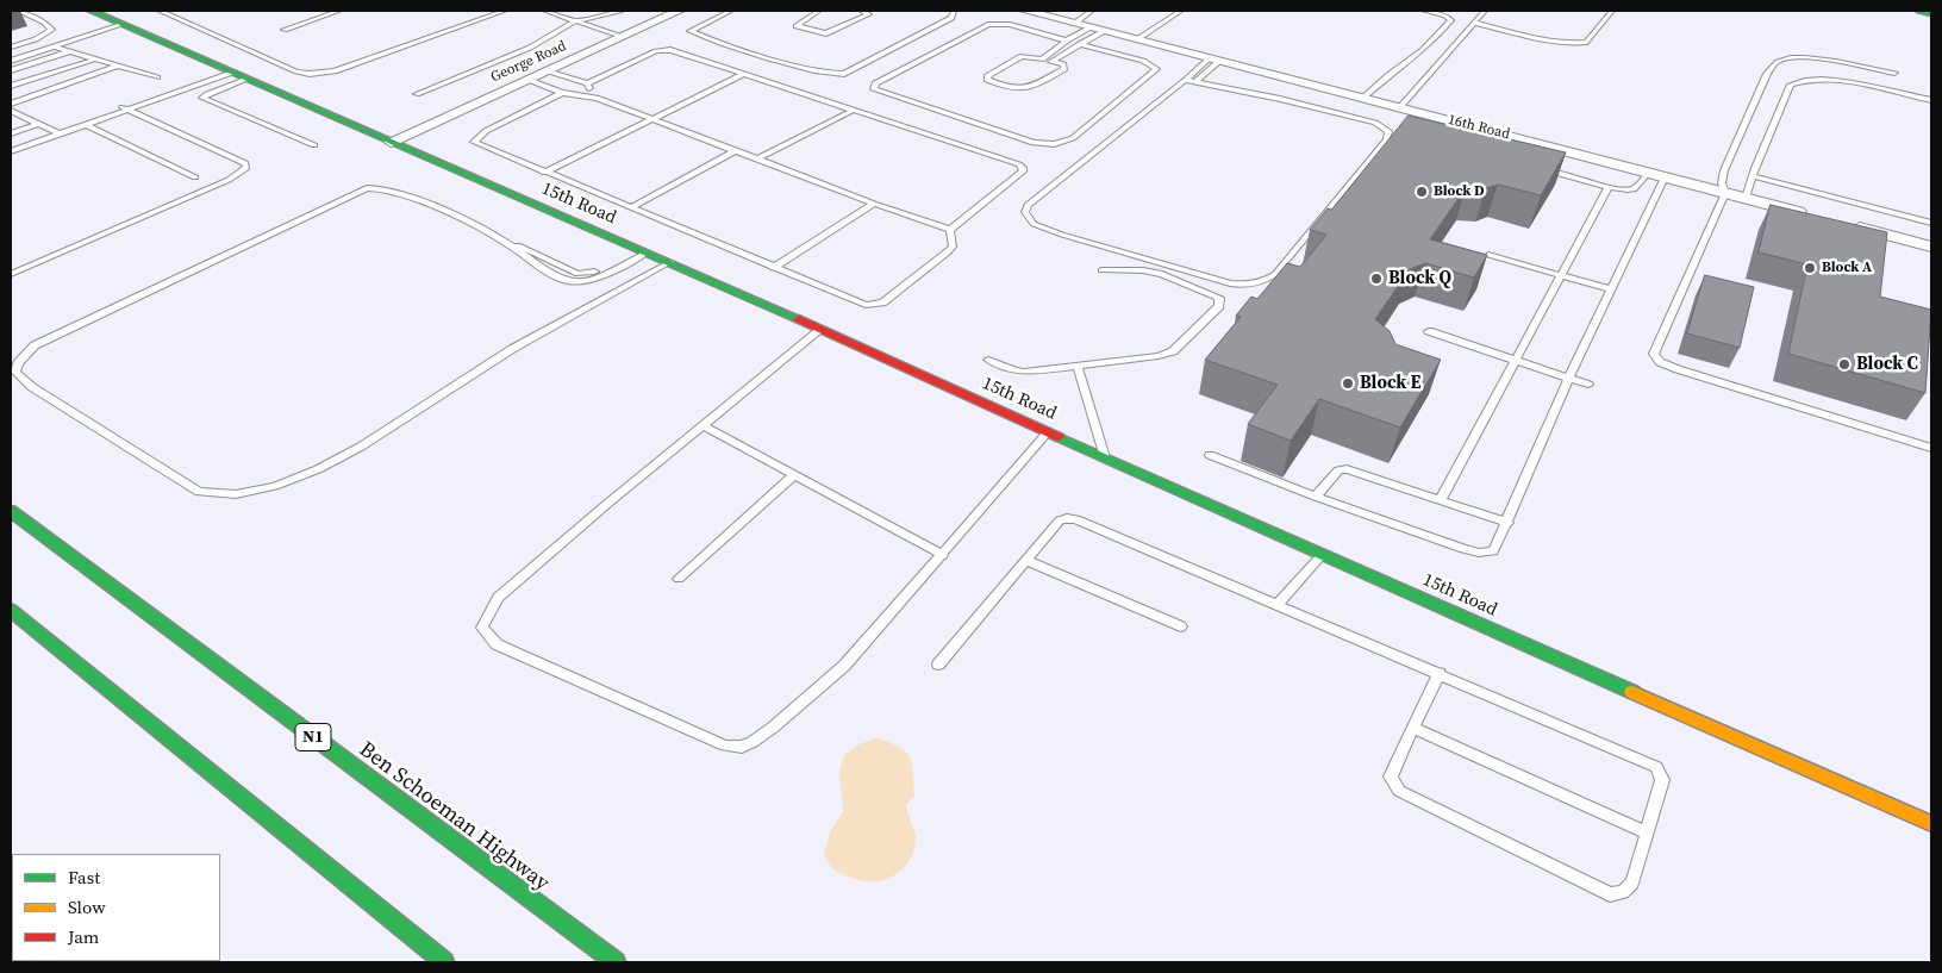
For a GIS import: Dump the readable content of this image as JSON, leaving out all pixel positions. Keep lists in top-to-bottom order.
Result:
{
  "streets": {
    "main road": ["15th Road", "N1", "Ben Schoeman Highway"],
    "street": ["George Road", "16th Road"]
  },
  "crossings": [
    ["George Road", "15th Road"]
  ],
  "places": [
    "Block D",
    "Block A",
    "Block Q",
    "Block C",
    "Block E"
  ],
  "legend": ["Fast", "Slow", "Jam"]
}
